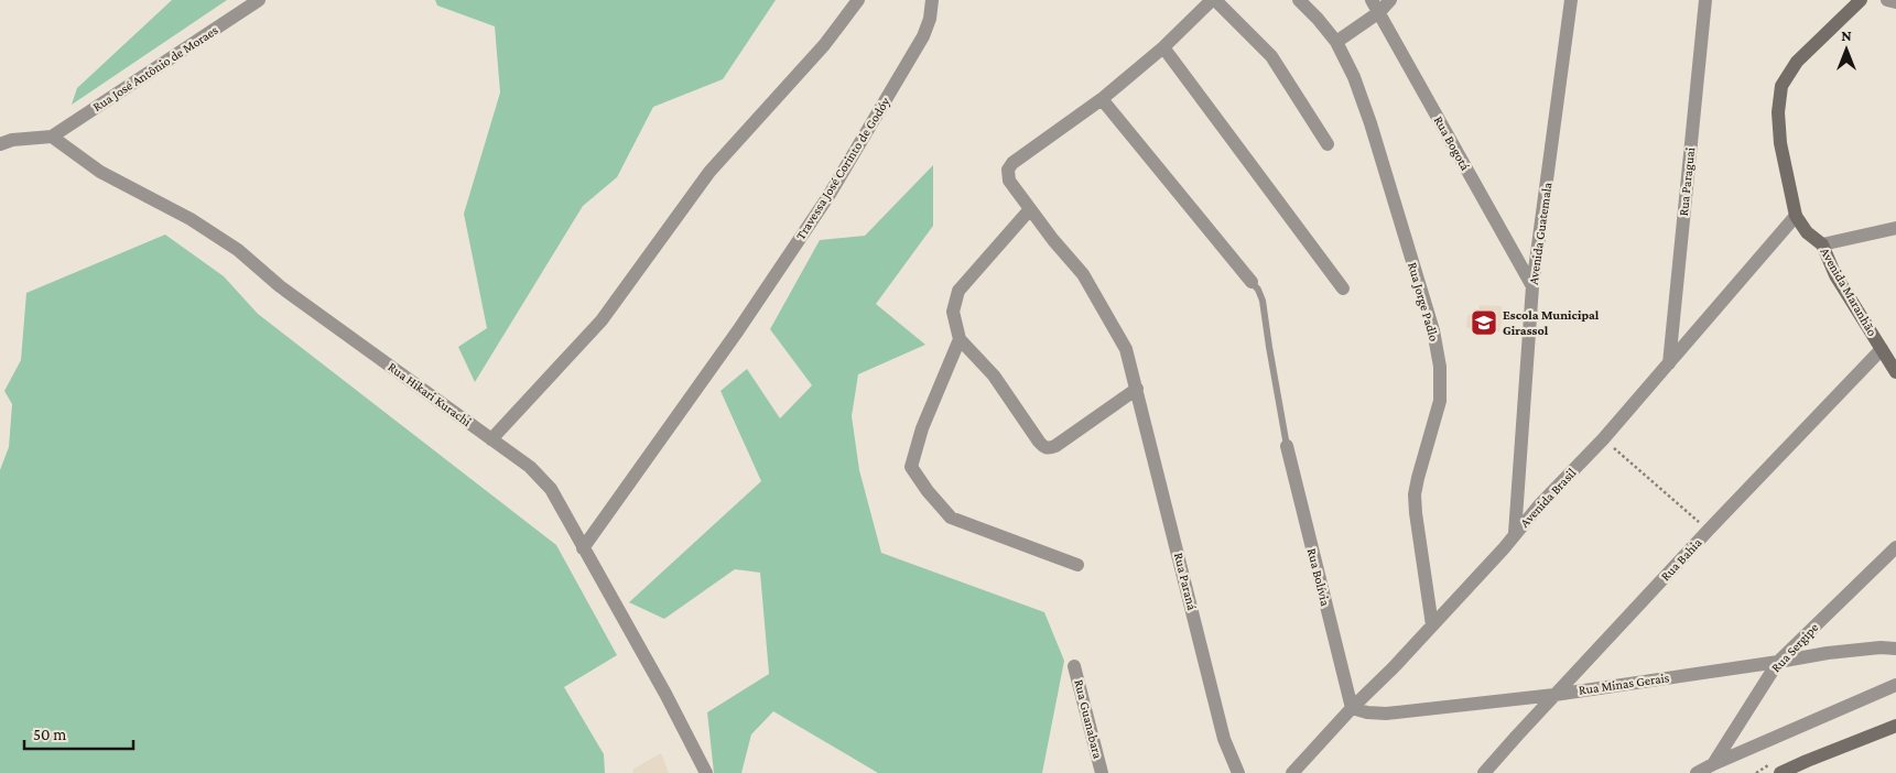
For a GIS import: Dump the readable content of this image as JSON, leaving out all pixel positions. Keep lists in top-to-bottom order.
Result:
{
  "streets": {
    "main road": ["Avenida Maranhão"],
    "street": [
      "Rua José Antônio de Moraes",
      "Rua Bogotá",
      "Travessa José Corinto de Godóy",
      "Rua Paraguai",
      "Avenida Guatemala",
      "Rua Jorge Padlo",
      "Rua Hikari Kurachi",
      "Avenida Brasil",
      "Rua Bahia",
      "Rua Bolívia",
      "Rua Paraná",
      "Rua Sergipe",
      "Rua Minas Gerais",
      "Rua Guanabara"
    ]
  },
  "crossings": [
    ["Rua José Antônio de Moraes", "Rua Hikari Kurachi"],
    ["Rua Bogotá", "Avenida Guatemala"],
    ["Travessa José Corinto de Godóy", "Rua Hikari Kurachi"],
    ["Rua Paraguai", "Avenida Brasil"],
    ["Avenida Guatemala", "Avenida Brasil"],
    ["Avenida Maranhão", "Avenida Brasil"],
    ["Avenida Maranhão", "Rua Bahia"],
    ["Rua Jorge Padlo", "Avenida Brasil"],
    ["Avenida Brasil", "Rua Bolívia"],
    ["Avenida Brasil", "Rua Minas Gerais"],
    ["Rua Bahia", "Rua Minas Gerais"],
    ["Rua Bolívia", "Rua Minas Gerais"],
    ["Rua Sergipe", "Rua Minas Gerais"]
  ],
  "places": {
    "school or university": ["Escola Municipal Girassol"]
  },
  "scale_bar": "50 m",
  "north": "top"
}
